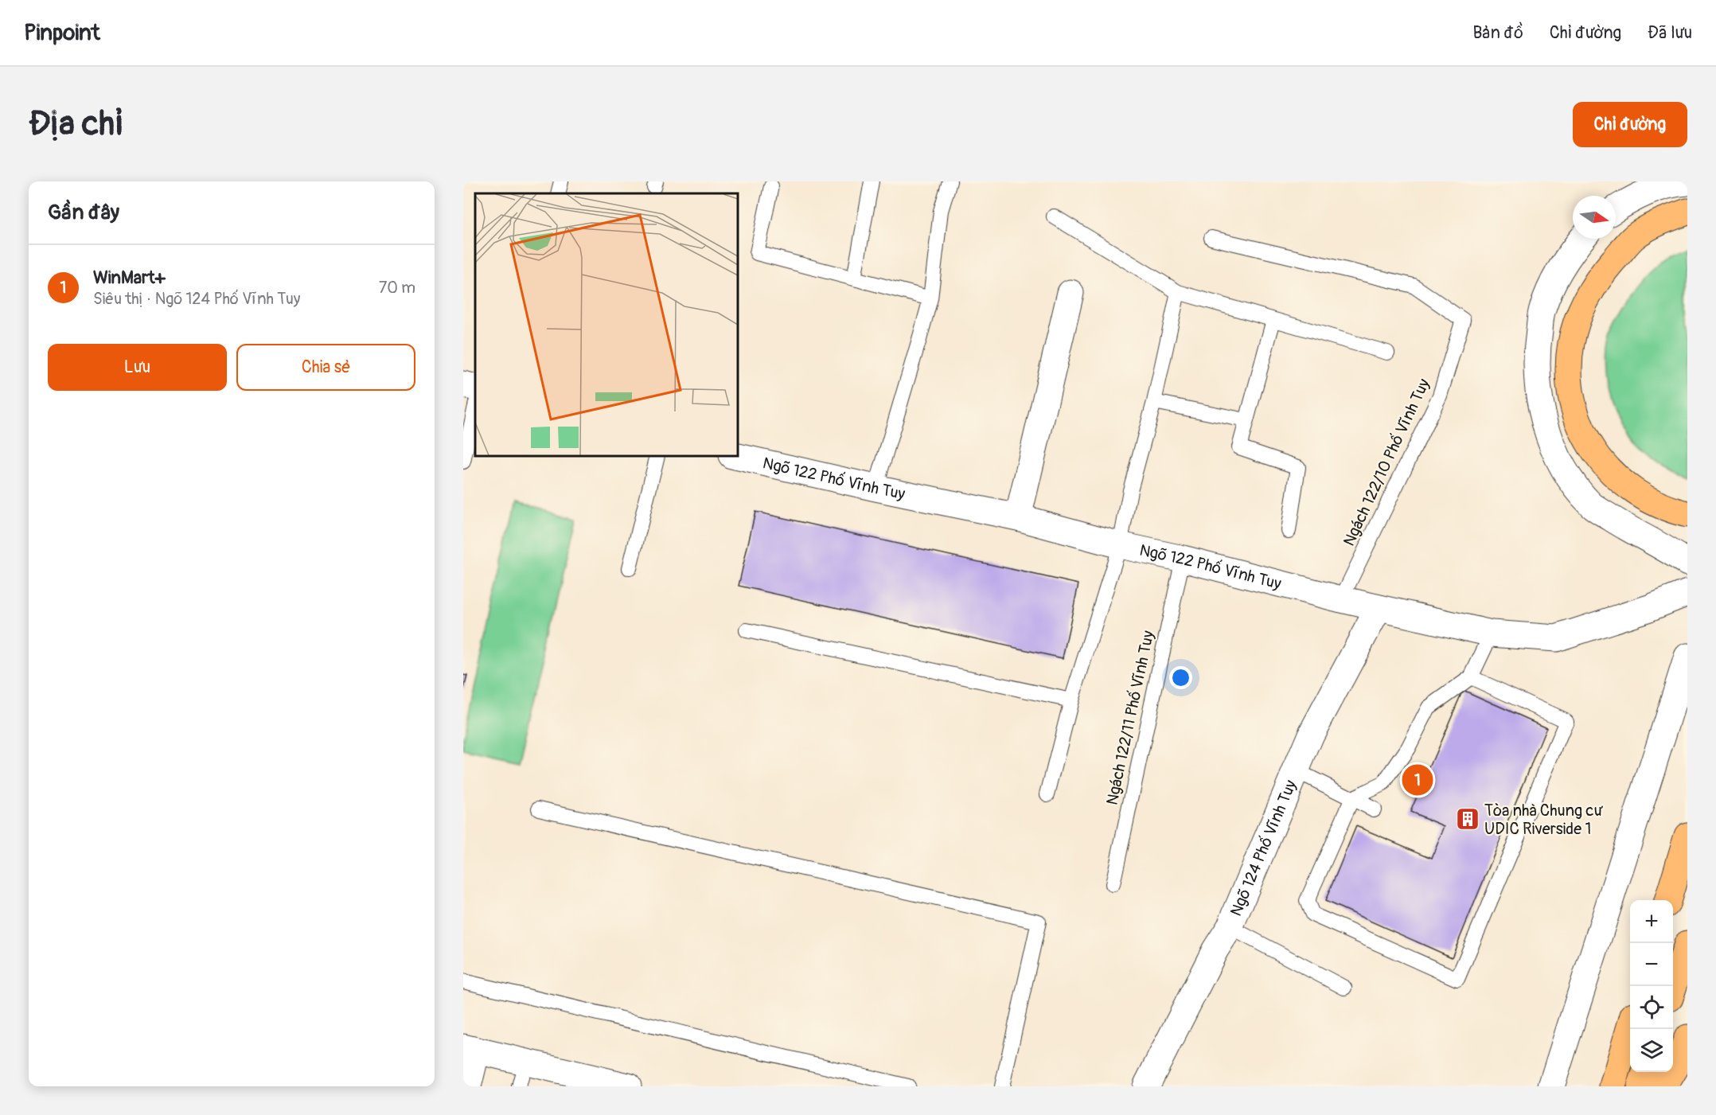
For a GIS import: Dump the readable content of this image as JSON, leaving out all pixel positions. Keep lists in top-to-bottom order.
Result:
{
  "streets": {
    "street": ["Ngõ 122 Phố Vĩnh Tuy", "Ngõ 124 Phố Vĩnh Tuy"],
    "lane": ["Ngách 122/10 Phố Vĩnh Tuy", "Ngách 122/11 Phố Vĩnh Tuy"]
  },
  "crossings": [
    ["Ngách 122/10 Phố Vĩnh Tuy", "Ngõ 122 Phố Vĩnh Tuy"],
    ["Ngõ 122 Phố Vĩnh Tuy", "Ngách 122/11 Phố Vĩnh Tuy"],
    ["Ngõ 122 Phố Vĩnh Tuy", "Ngõ 124 Phố Vĩnh Tuy"]
  ],
  "places": {
    "building": ["Tòa nhà Chung cư UDIC Riverside 1"]
  },
  "north": "right",
  "page": {
    "header": "Pinpoint",
    "nav": ["Bản đồ", "Chỉ đường", "Đã lưu"],
    "buttons": [
      "Chỉ đường",
      ["Lưu", "Chia sẻ"]
    ],
    "title": "Địa chỉ",
    "heading": "Gần đây",
    "list": [
      {
        "mark": "1",
        "name": "WinMart+",
        "note": "Siêu thị · Ngõ 124 Phố Vĩnh Tuy",
        "value": "70 m"
      }
    ],
    "pins": "1",
    "map_buttons": ["+", "−"]
  }
}
